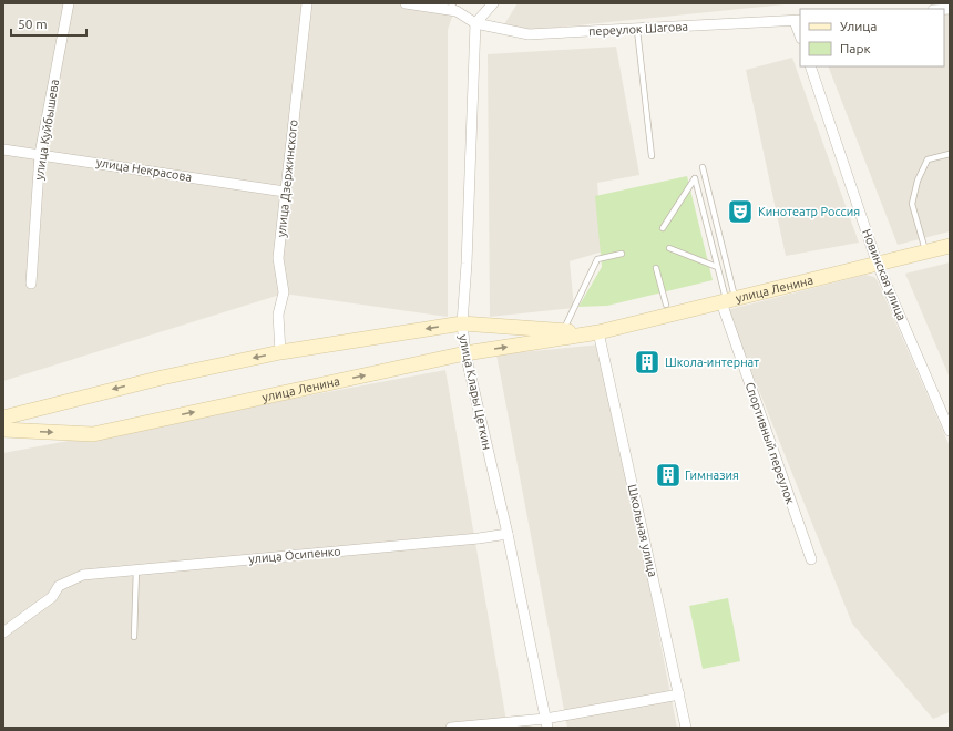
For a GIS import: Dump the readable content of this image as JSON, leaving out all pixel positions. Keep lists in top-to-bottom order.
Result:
{
  "streets": {
    "main road": ["улица Ленина"],
    "street": [
      "переулок Шагова",
      "улица Куйбышева",
      "улица Некрасова",
      "улица Дзержинского",
      "Новинская улица",
      "улица Клары Цеткин",
      "Спортивный переулок",
      "Школьная улица",
      "улица Осипенко"
    ]
  },
  "crossings": [
    ["переулок Шагова", "улица Клары Цеткин"],
    ["улица Куйбышева", "улица Некрасова"],
    ["улица Некрасова", "улица Дзержинского"],
    ["улица Дзержинского", "улица Ленина"],
    ["Новинская улица", "улица Ленина"],
    ["улица Ленина", "улица Клары Цеткин"],
    ["улица Ленина", "Спортивный переулок"],
    ["улица Ленина", "Школьная улица"],
    ["улица Клары Цеткин", "улица Осипенко"]
  ],
  "places": {
    "theatre": ["Кинотеатр Россия"],
    "building": ["Школа-интернат", "Гимназия"]
  },
  "legend": ["Улица", "Парк"],
  "scale_bar": "50 m"
}
